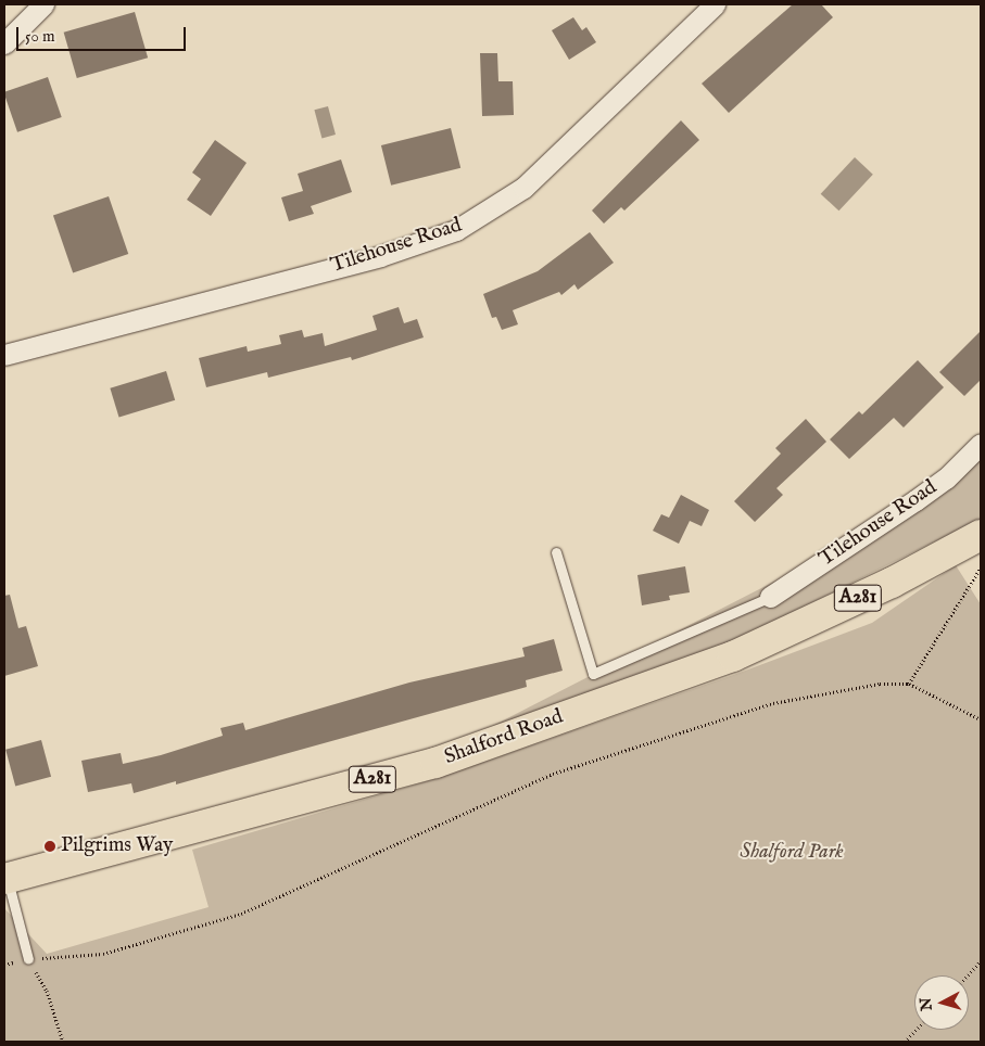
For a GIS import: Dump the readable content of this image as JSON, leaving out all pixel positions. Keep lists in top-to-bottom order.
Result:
{
  "streets": {
    "main road": ["A281", "Shalford Road"],
    "street": ["Tilehouse Road"]
  },
  "parks": ["Shalford Park"],
  "places": ["Pilgrims Way"],
  "scale_bar": "50 m",
  "north": "left"
}
